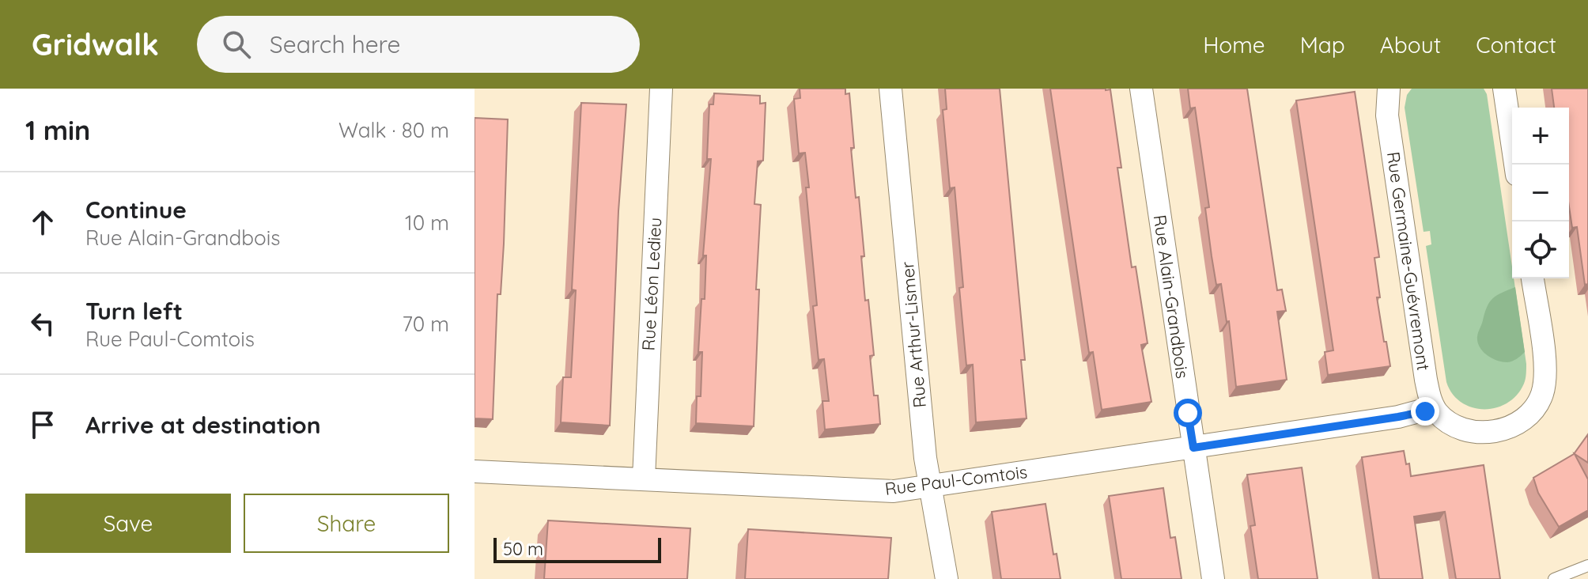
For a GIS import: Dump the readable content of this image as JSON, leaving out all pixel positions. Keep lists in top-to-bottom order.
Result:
{
  "streets": {
    "street": [
      "Rue Germaine-Guévremont",
      "Rue Léon Ledieu",
      "Rue Alain-Grandbois",
      "Rue Arthur-Lismer",
      "Rue Paul-Comtois"
    ]
  },
  "crossings": [
    ["Rue Germaine-Guévremont", "Rue Paul-Comtois"],
    ["Rue Léon Ledieu", "Rue Paul-Comtois"],
    ["Rue Alain-Grandbois", "Rue Paul-Comtois"],
    ["Rue Arthur-Lismer", "Rue Paul-Comtois"]
  ],
  "scale_bar": "50 m",
  "page": {
    "header": "Gridwalk",
    "search": "Search here",
    "nav": [
      "Home",
      "Map",
      "About",
      "Contact"
    ],
    "heading": ["1 min", "Walk · 80 m"],
    "map_buttons": ["+", "−"],
    "list": [
      ["Continue", "Rue Alain-Grandbois", "10 m"],
      ["Turn left", "Rue Paul-Comtois", "70 m"],
      "Arrive at destination"
    ],
    "buttons": ["Save", "Share"],
    "scale": "50 m"
  }
}
